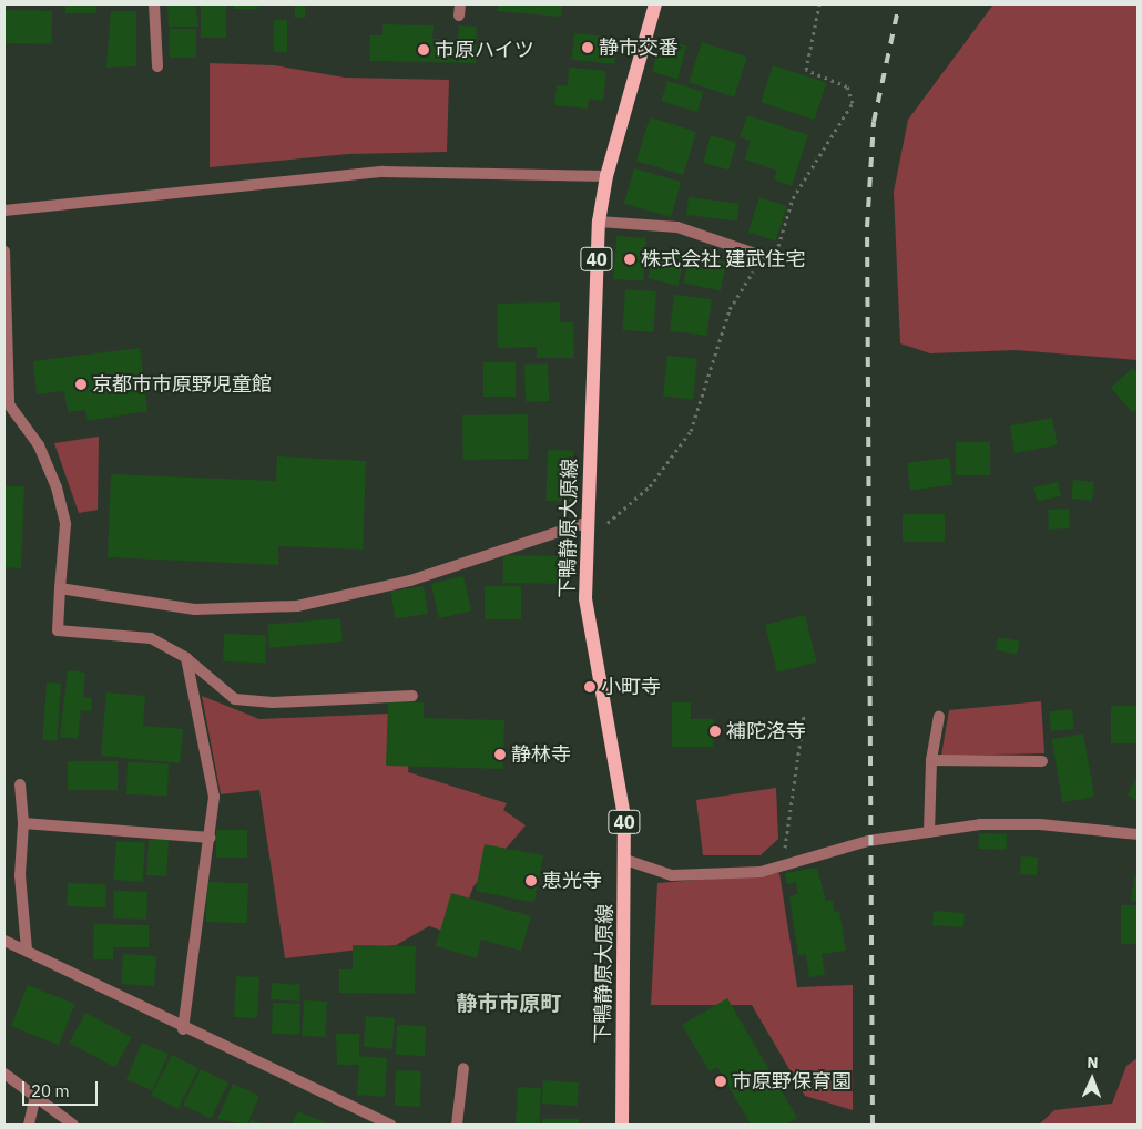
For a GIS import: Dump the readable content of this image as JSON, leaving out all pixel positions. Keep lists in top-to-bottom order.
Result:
{
  "streets": {
    "main road": ["40", "下鴨静原大原線"]
  },
  "districts": ["静市市原町"],
  "places": [
    "静市交番",
    "市原ハイツ",
    "株式会社 建武住宅",
    "京都市市原野児童館",
    "小町寺",
    "補陀洛寺",
    "静林寺",
    "恵光寺",
    "市原野保育園"
  ],
  "scale_bar": "20 m",
  "north": "top"
}
